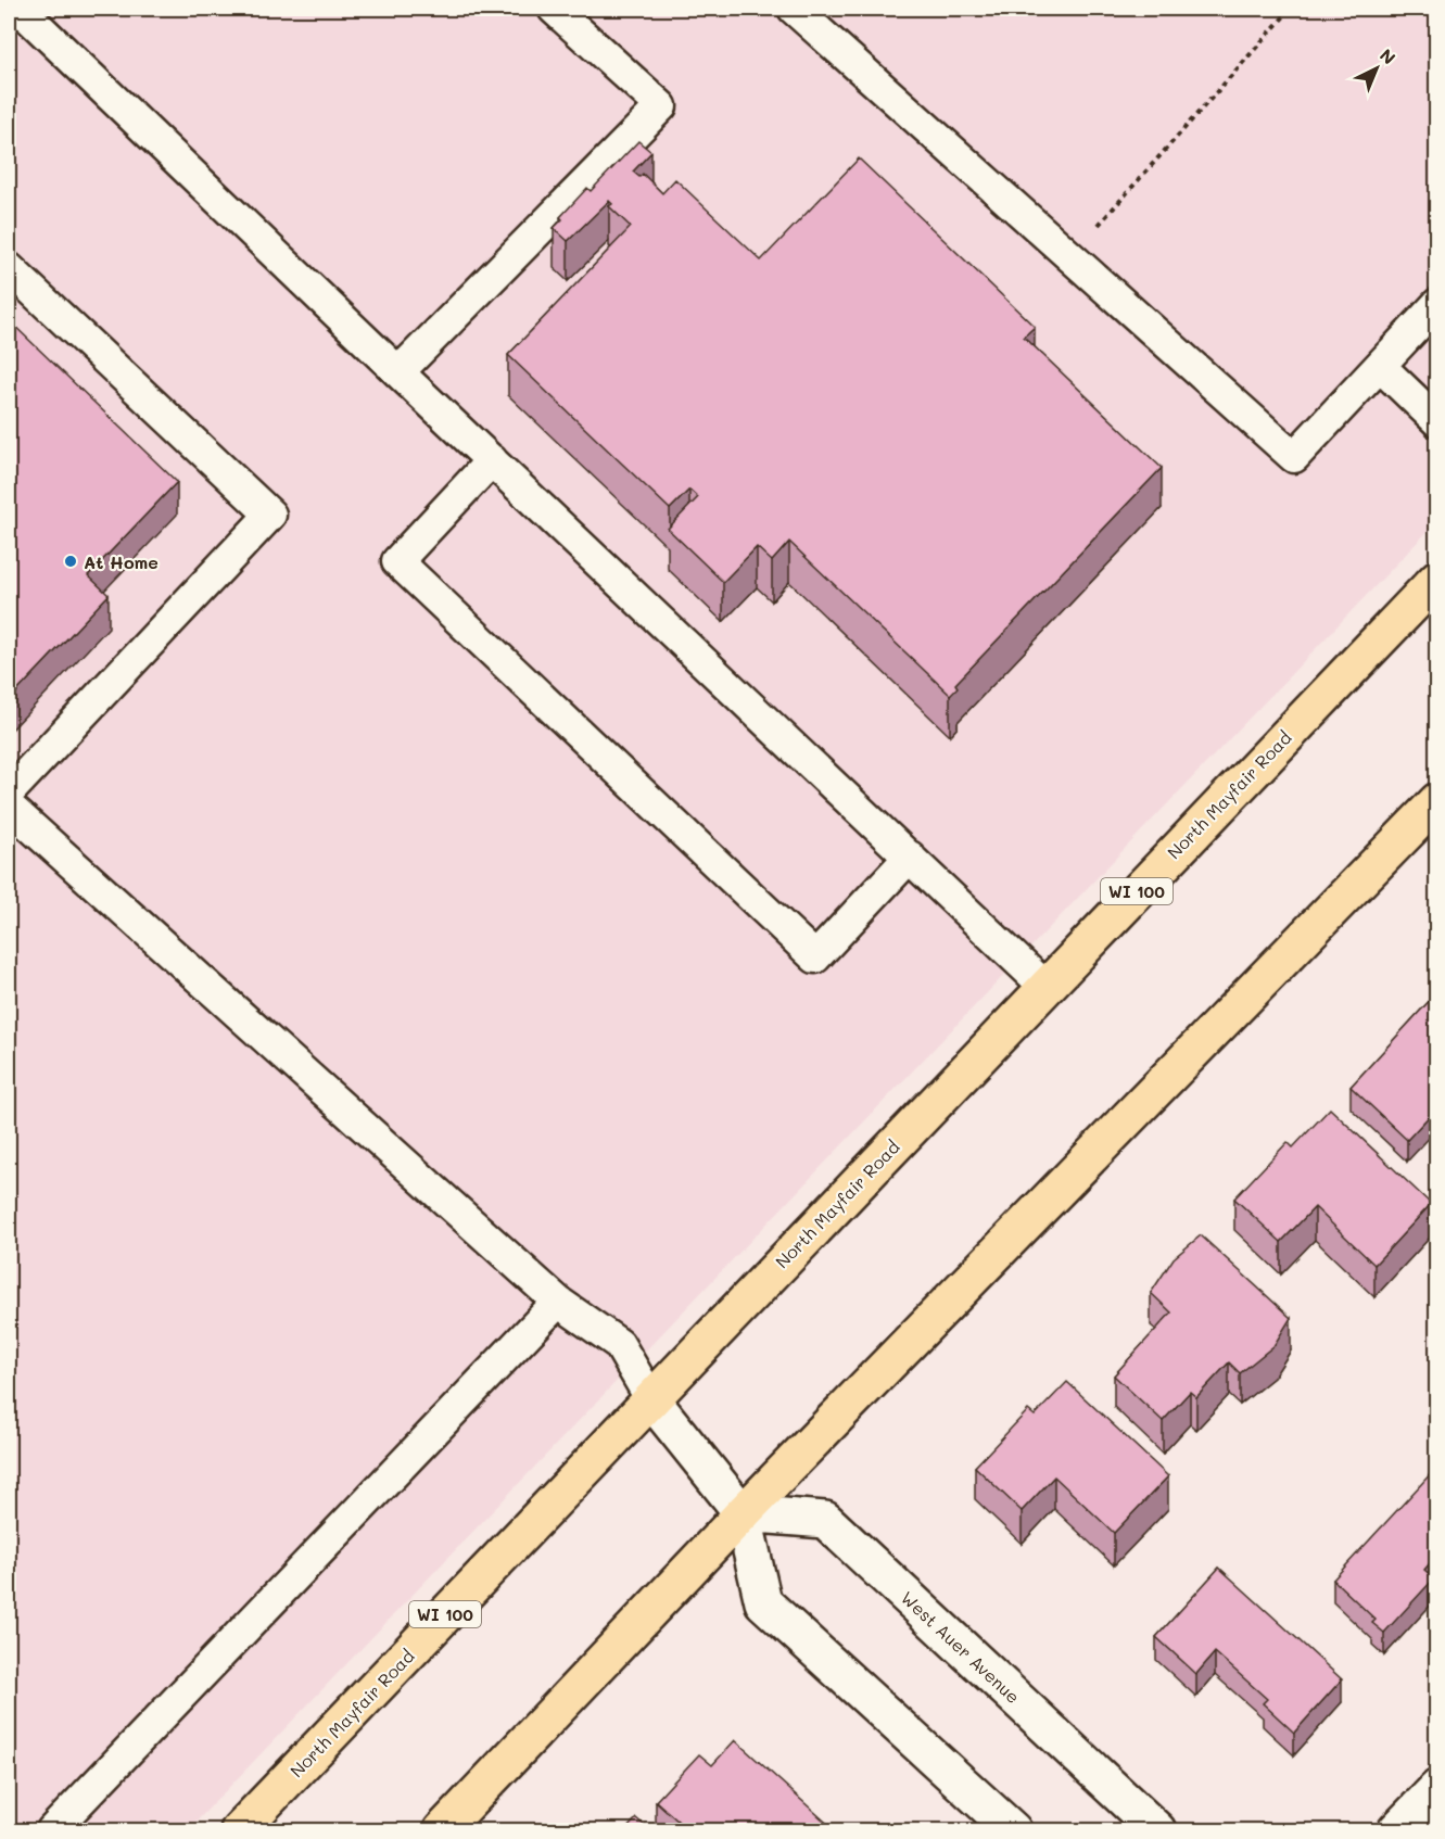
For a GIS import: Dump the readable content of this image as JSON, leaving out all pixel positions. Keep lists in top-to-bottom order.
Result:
{
  "streets": {
    "main road": ["North Mayfair Road", "WI 100"],
    "street": ["West Auer Avenue"]
  },
  "places": ["At Home"],
  "north": "top right"
}
